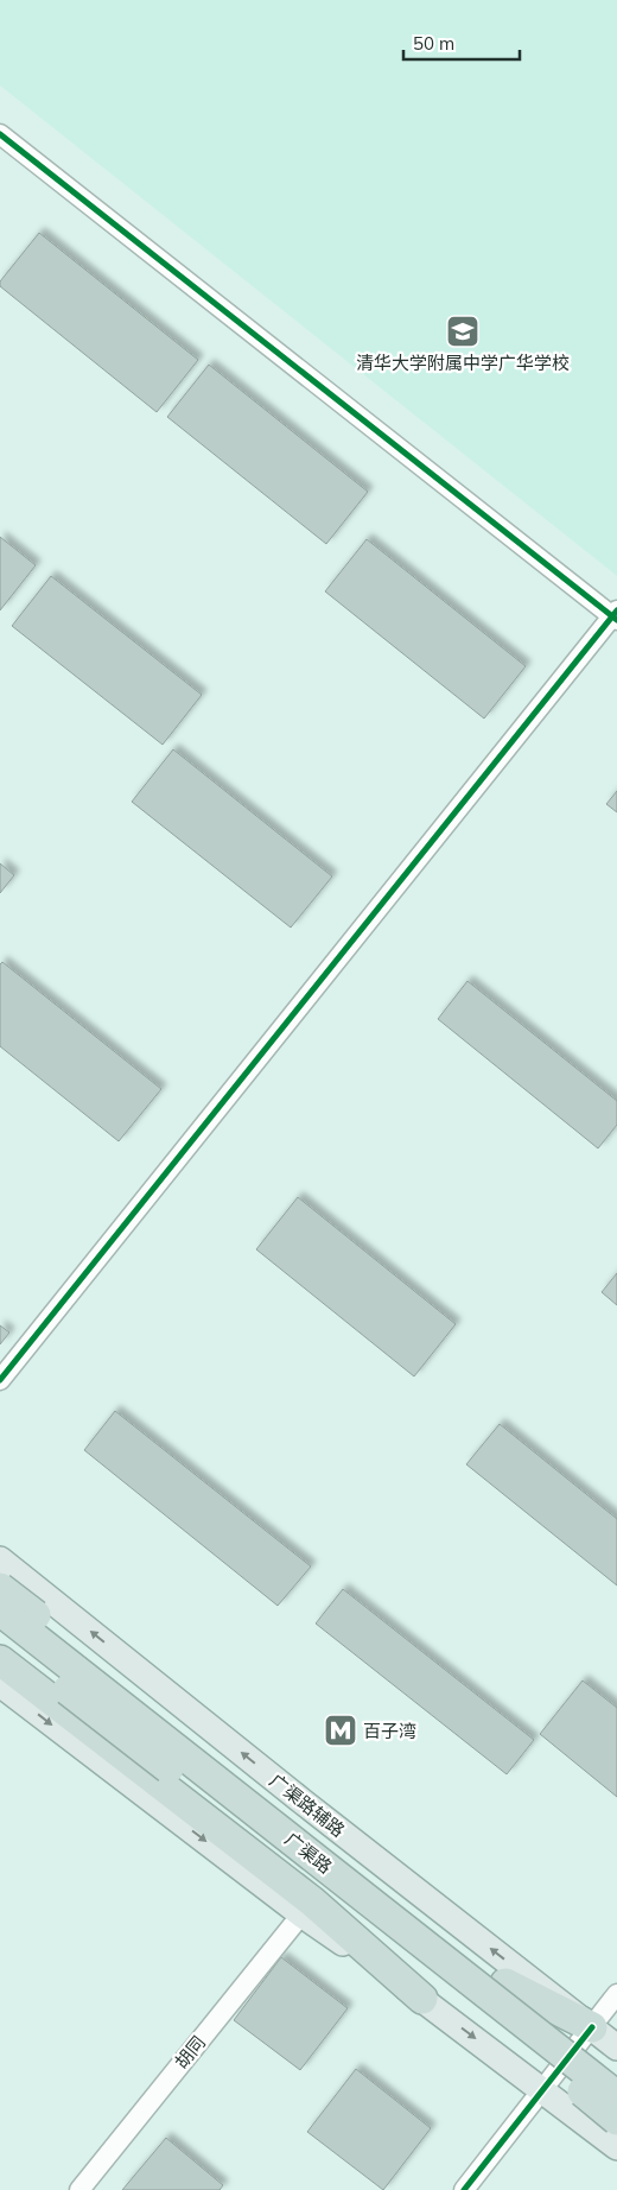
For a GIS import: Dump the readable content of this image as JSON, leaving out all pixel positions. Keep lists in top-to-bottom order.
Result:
{
  "streets": {
    "highway": ["广渠路"],
    "main road": ["广渠路辅路"],
    "street": ["胡同"]
  },
  "places": {
    "school or university": ["清华大学附属中学广华学校"],
    "metro station": ["百子湾"]
  },
  "scale_bar": "50 m"
}
